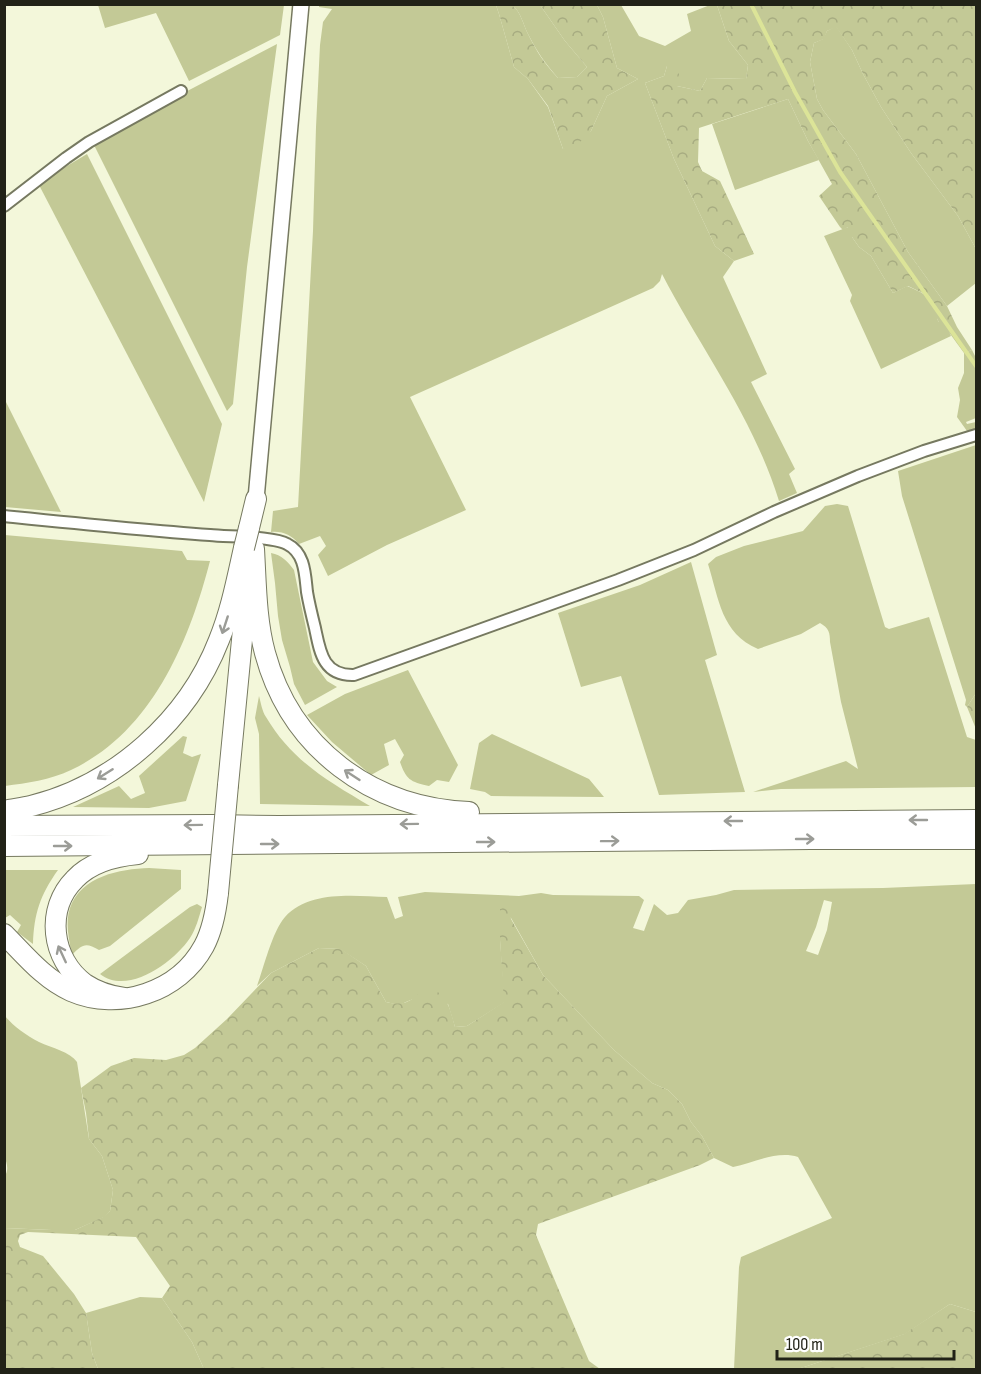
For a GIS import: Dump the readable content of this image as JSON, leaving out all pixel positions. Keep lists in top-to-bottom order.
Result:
{
  "scale_bar": "100 m"
}
